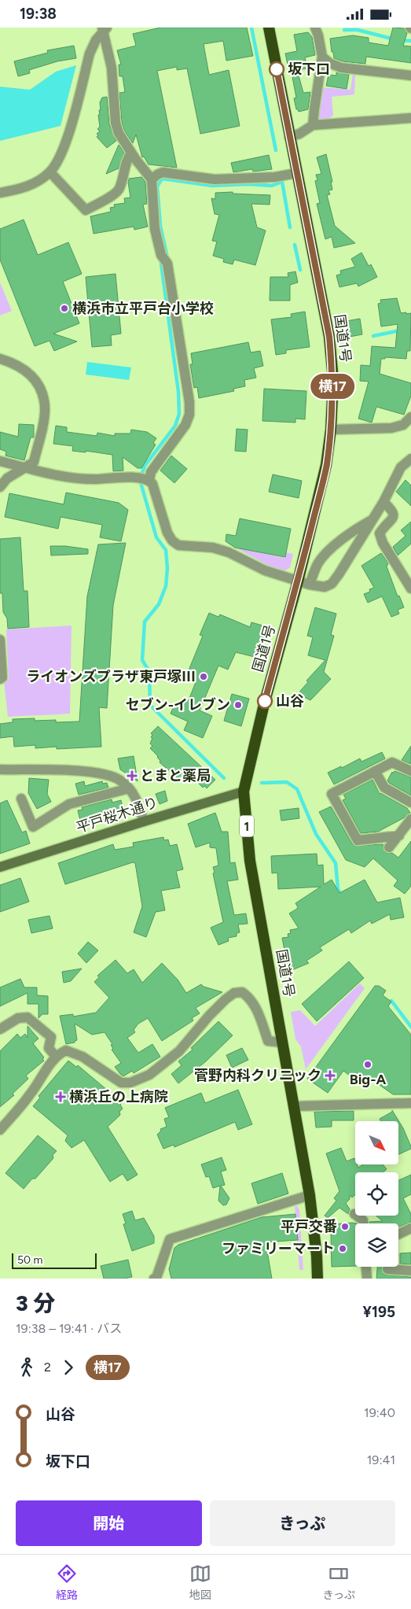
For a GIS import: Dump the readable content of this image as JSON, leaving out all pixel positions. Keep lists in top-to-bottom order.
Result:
{
  "streets": {
    "highway": ["国道1号", "1"],
    "main road": ["平戸桜木通り"]
  },
  "crossings": [
    ["国道1号", "平戸桜木通り"]
  ],
  "places": {
    "other": [
      "坂下口",
      "横浜市立平戸台小学校",
      "ライオンズプラザ東戸塚Ⅲ",
      "山谷",
      "セブン-イレブン",
      "Big-A",
      "平戸交番",
      "ファミリーマート"
    ],
    "health": ["とまと薬局", "菅野内科クリニック", "横浜丘の上病院"]
  },
  "lines": ["bus line 横17"],
  "scale_bar": "50 m",
  "north": "bottom right",
  "page": {
    "status": "19:38",
    "on_map": "横17",
    "scale": "50 m",
    "heading": ["3 分", "19:38 – 19:41 · バス", "¥195"],
    "legs": ["2", "横17"],
    "list": [
      {
        "name": "山谷",
        "value": "19:40"
      },
      {
        "name": "坂下口",
        "value": "19:41"
      }
    ],
    "buttons": ["開始", "きっぷ"],
    "tabs": ["経路", "地図", "きっぷ"]
  }
}
